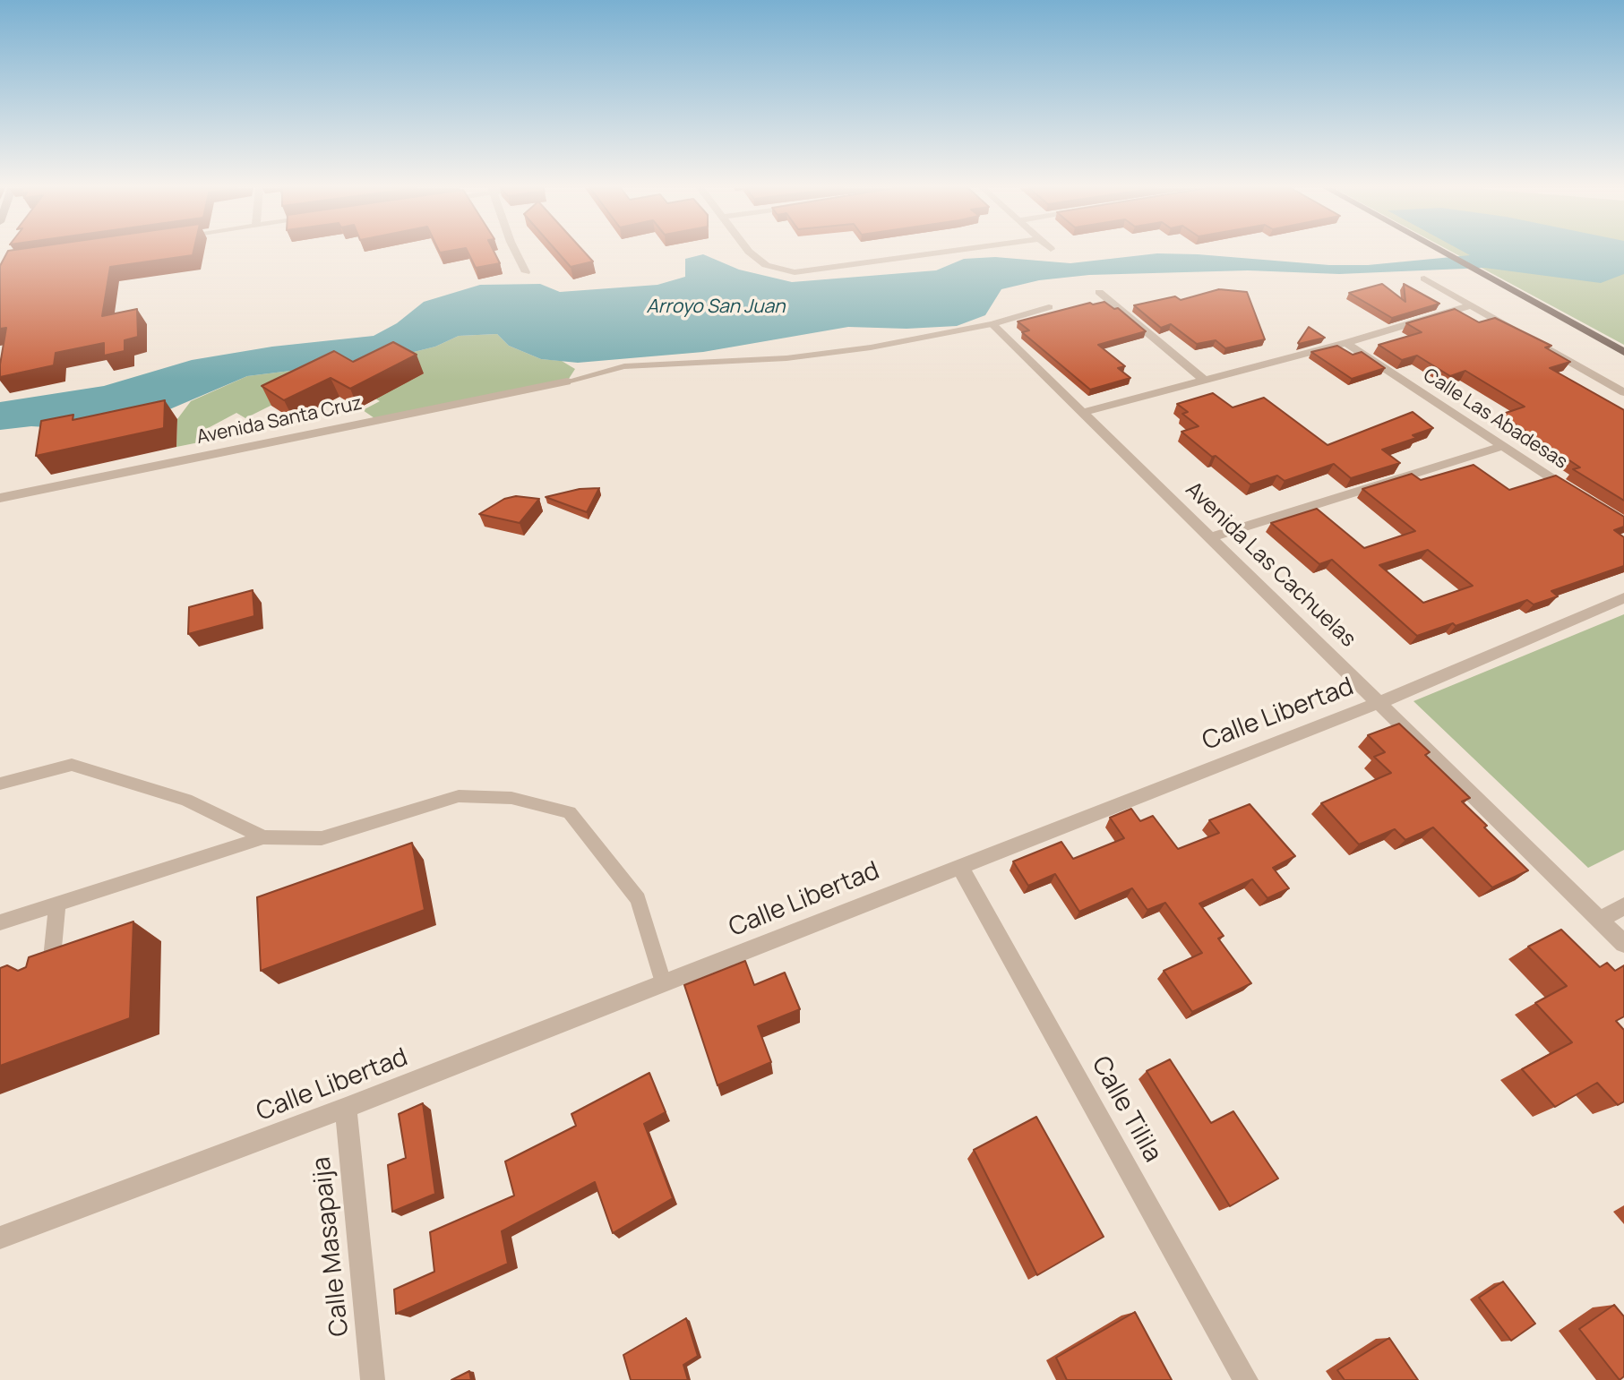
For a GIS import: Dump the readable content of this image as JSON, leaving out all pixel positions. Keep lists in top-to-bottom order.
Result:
{
  "streets": {
    "street": [
      "Calle Las Abadesas",
      "Avenida Santa Cruz",
      "Avenida Las Cachuelas",
      "Calle Libertad",
      "Calle Tilila",
      "Calle Masapaija"
    ]
  },
  "crossings": [
    ["Avenida Las Cachuelas", "Calle Libertad"],
    ["Calle Libertad", "Calle Tilila"],
    ["Calle Libertad", "Calle Masapaija"]
  ],
  "water": ["Arroyo San Juan"]
}
